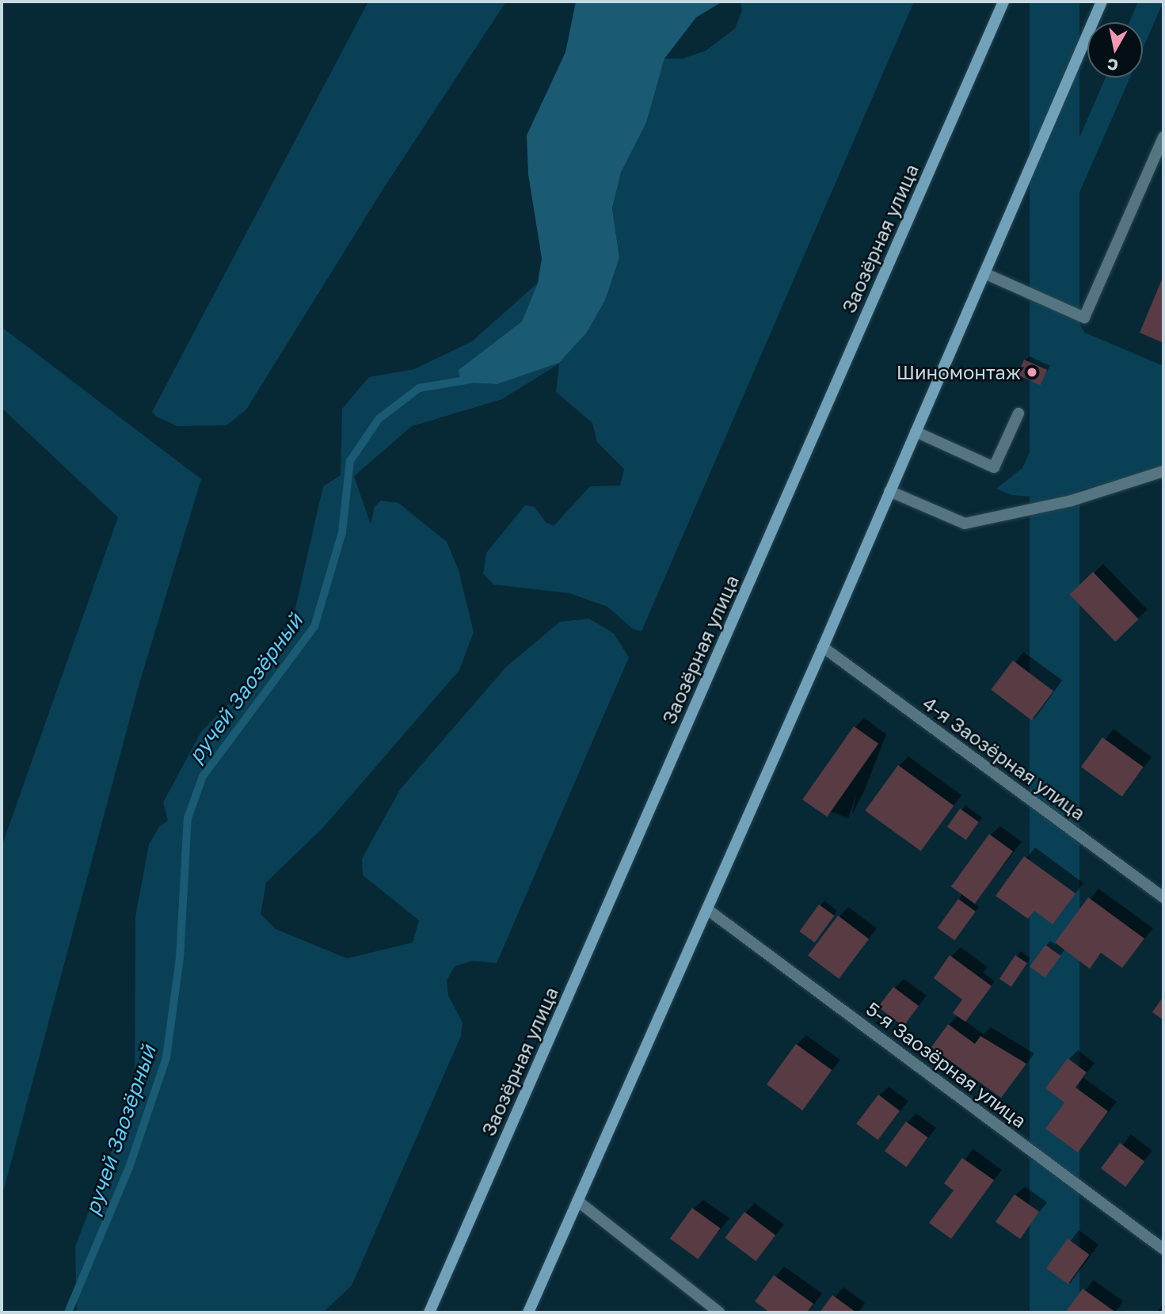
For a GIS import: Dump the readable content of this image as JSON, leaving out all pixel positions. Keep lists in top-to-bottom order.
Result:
{
  "streets": {
    "main road": ["Заозёрная улица"],
    "street": ["4-я Заозёрная улица", "5-я Заозёрная улица"]
  },
  "water": ["ручей Заозёрный"],
  "places": ["Шиномонтаж"],
  "north": "bottom"
}
